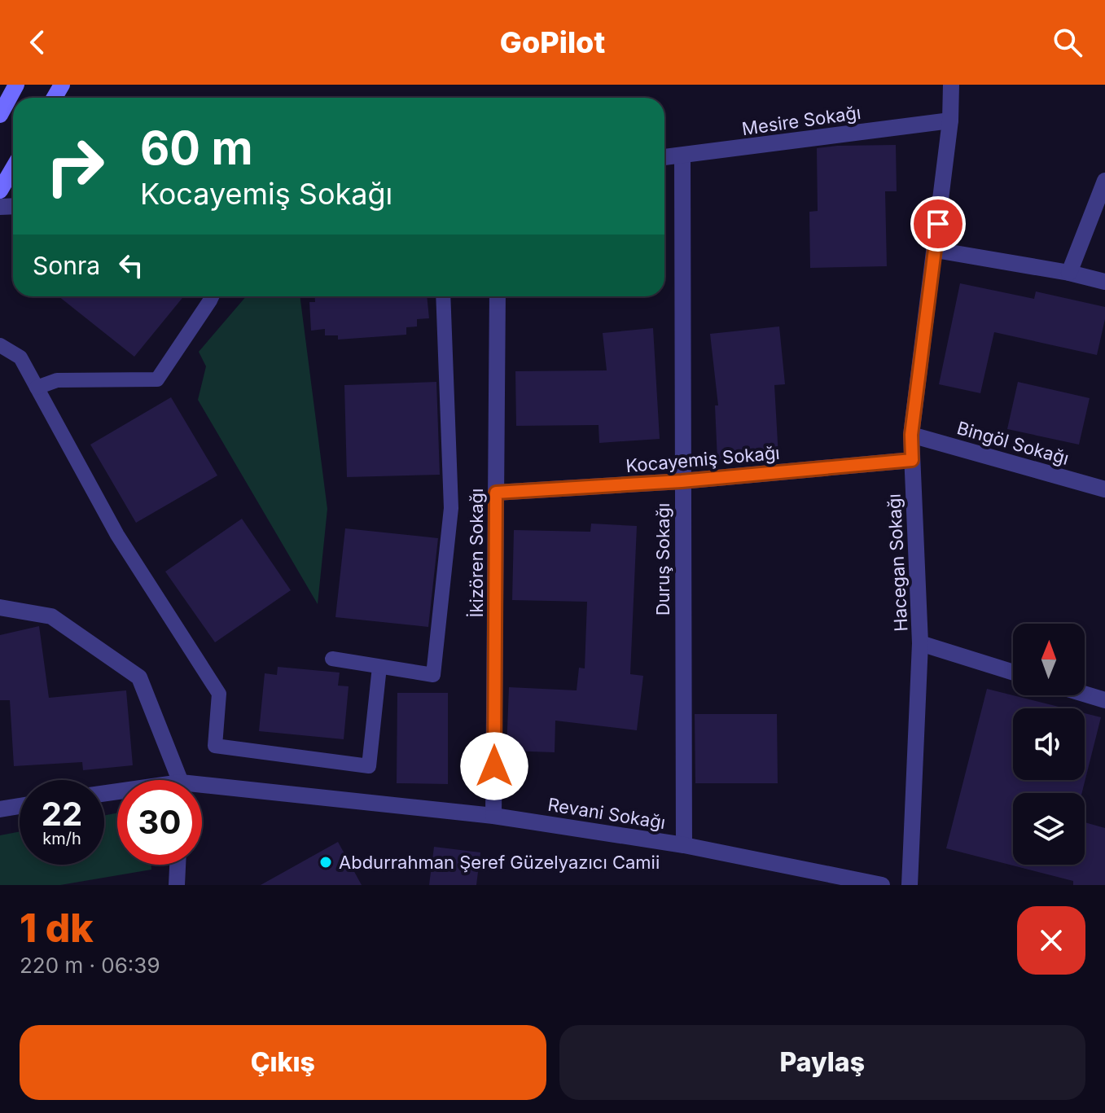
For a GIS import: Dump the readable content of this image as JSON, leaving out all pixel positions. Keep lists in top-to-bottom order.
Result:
{
  "streets": {
    "street": [
      "Mesire Sokağı",
      "Bingöl Sokağı",
      "Kocayemiş Sokağı",
      "İkizören Sokağı",
      "Duruş Sokağı",
      "Hacegan Sokağı",
      "Revani Sokağı"
    ]
  },
  "crossings": [
    ["Mesire Sokağı", "Duruş Sokağı"],
    ["Mesire Sokağı", "Hacegan Sokağı"],
    ["Bingöl Sokağı", "Hacegan Sokağı"],
    ["Kocayemiş Sokağı", "İkizören Sokağı"],
    ["Kocayemiş Sokağı", "Duruş Sokağı"],
    ["Kocayemiş Sokağı", "Hacegan Sokağı"],
    ["İkizören Sokağı", "Revani Sokağı"],
    ["Duruş Sokağı", "Revani Sokağı"]
  ],
  "places": ["Abdurrahman Şeref Güzelyazıcı Camii"],
  "north": "top",
  "page": {
    "header": "GoPilot",
    "turn": ["60 m", "Kocayemiş Sokağı"],
    "then": "Sonra",
    "speed": "22 km/h",
    "limit": "30",
    "heading": ["1 dk", "220 m · 06:39"],
    "buttons": ["Çıkış", "Paylaş"]
  }
}
